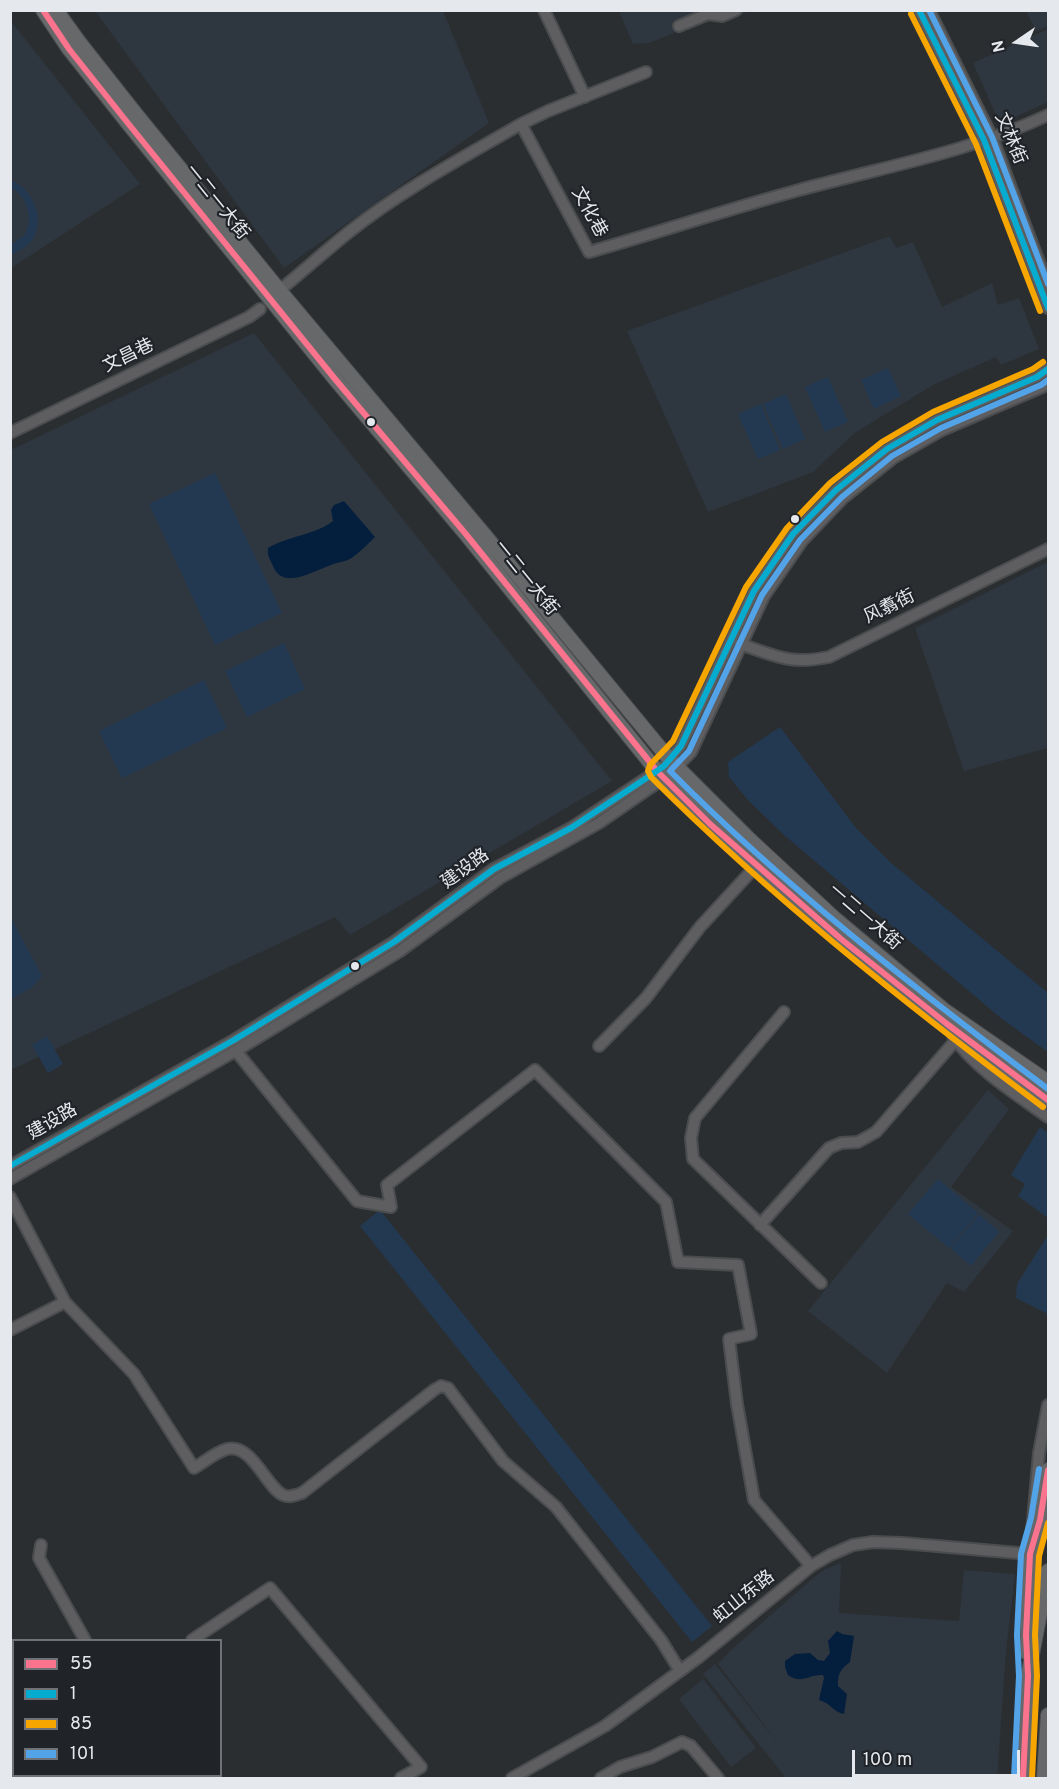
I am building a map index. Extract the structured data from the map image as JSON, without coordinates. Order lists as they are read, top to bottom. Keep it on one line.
{"streets":{"main road":["一二一大街"],"street":["文林街","文化巷","文昌巷","风翥街","建设路","虹山东路"]},"crossings":[["文林街","文化巷"],["一二一大街","建设路"],["风翥街","建设路"]],"lines":["transit line 55","transit line 1","transit line 101","transit line 85"],"legend":["55","1","85","101"],"scale_bar":"100 m","north":"left"}
